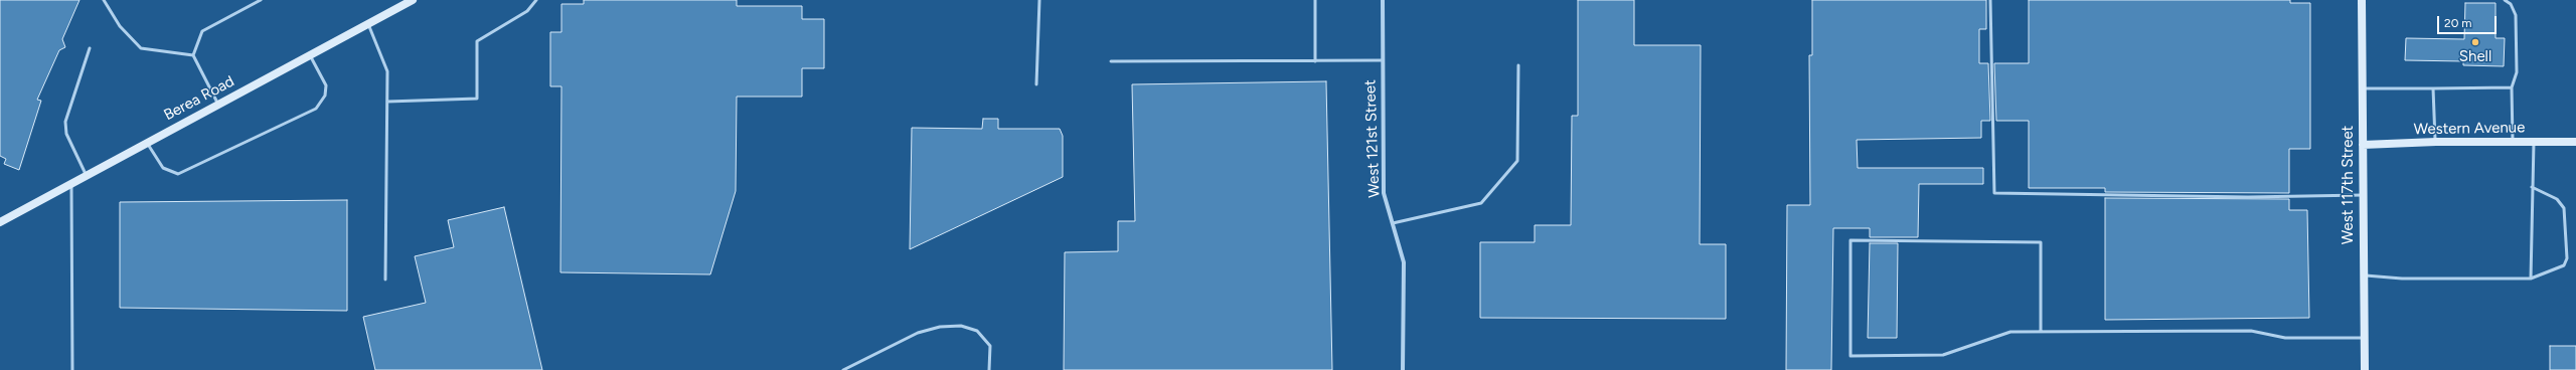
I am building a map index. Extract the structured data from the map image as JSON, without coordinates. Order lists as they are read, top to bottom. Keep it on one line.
{"streets":{"main road":["Berea Road","Western Avenue","West 117th Street"],"street":["West 121st Street"]},"crossings":[["Western Avenue","West 117th Street"]],"places":["Shell"],"scale_bar":"20 m"}
